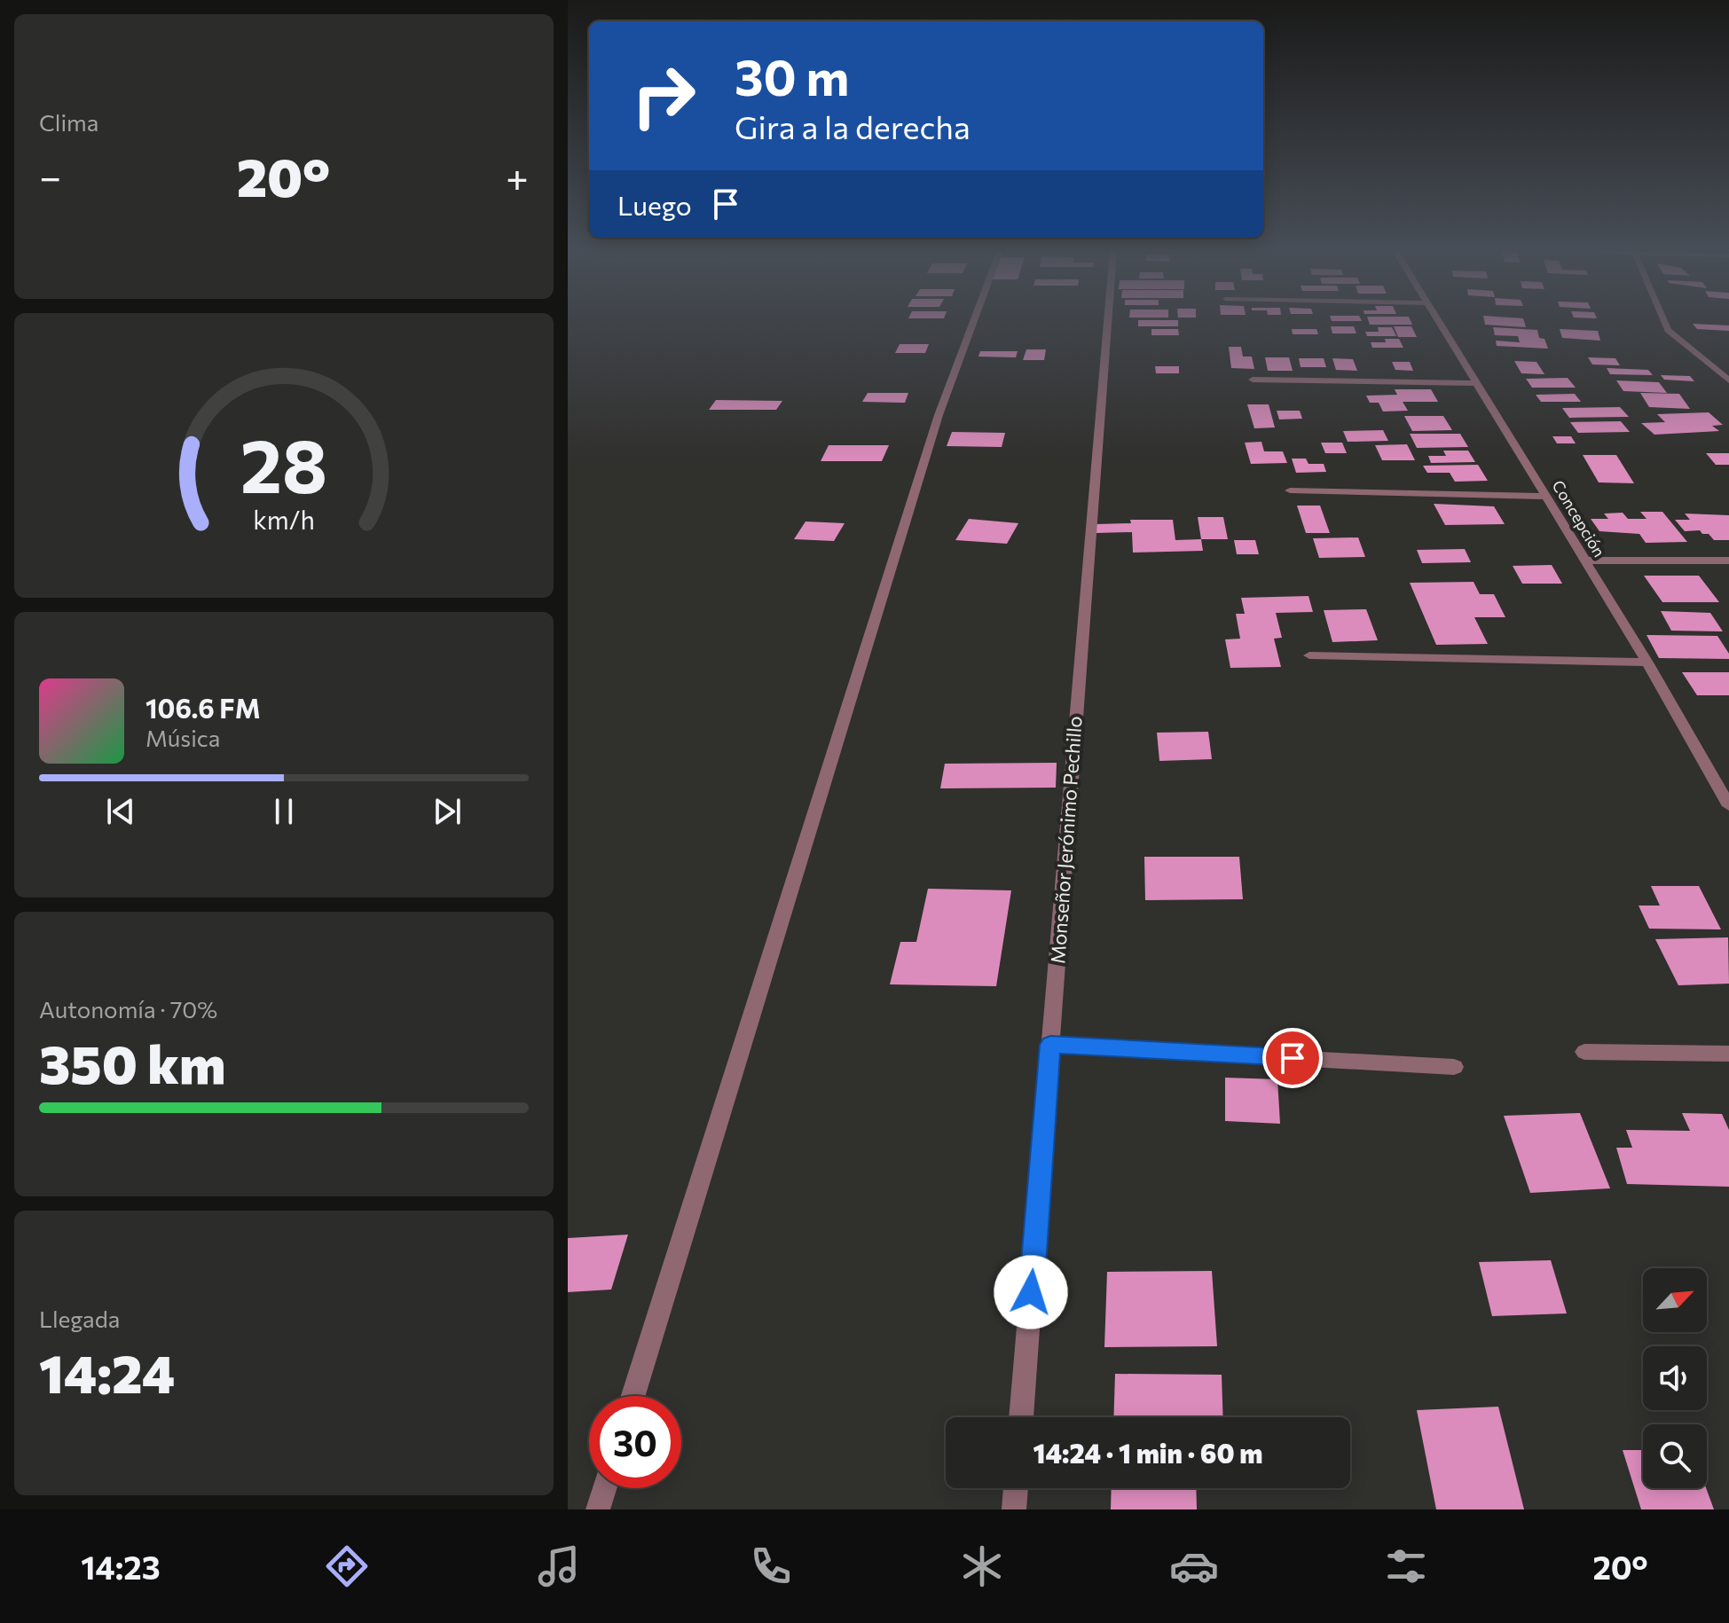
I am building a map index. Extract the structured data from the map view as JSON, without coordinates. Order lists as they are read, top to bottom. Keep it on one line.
{"streets":{"street":["Concepción","Monseñor Jerónimo Pechillo"]},"north":"top right","page":{"tile":["Clima",["Autonomía · 70%","350 km"],["Llegada","14:24"]],"turn":["30 m","Gira a la derecha"],"heat":["−","20°","+"],"then":"Luego","song":["106.6 FM","Música"],"limit":"30","trip":"14:24 · 1 min · 60 m","tabs":["14:23","20°"],"gauge":["28","km/h"]}}
